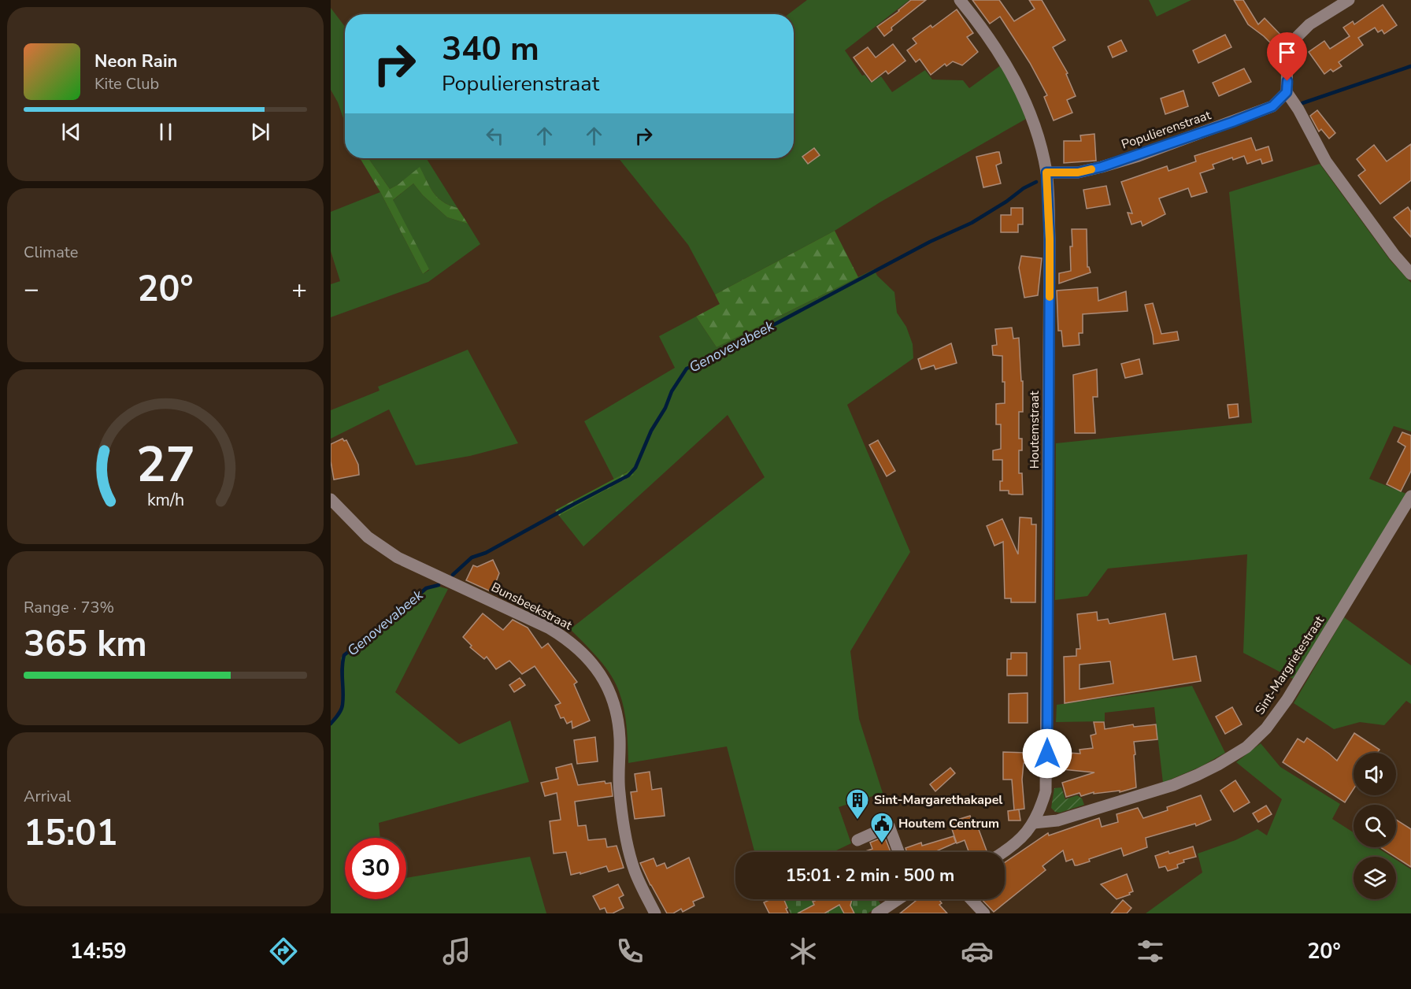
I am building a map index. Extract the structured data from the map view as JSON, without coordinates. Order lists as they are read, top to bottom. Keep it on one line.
{"streets":{"street":["Populierenstraat","Houtemstraat","Bunsbeekstraat","Sint-Margrietestraat"]},"crossings":[["Populierenstraat","Houtemstraat"],["Houtemstraat","Sint-Margrietestraat"]],"water":["Genovevabeek"],"places":{"building":["Sint-Margarethakapel"],"public building":["Houtem Centrum"]},"page":{"turn":["340 m","Populierenstraat"],"song":["Neon Rain","Kite Club"],"tile":["Climate",["Range · 73%","365 km"],["Arrival","15:01"]],"heat":["−","20°","+"],"limit":"30","trip":"15:01 · 2 min · 500 m","tabs":["14:59","20°"],"gauge":["27","km/h"]}}
